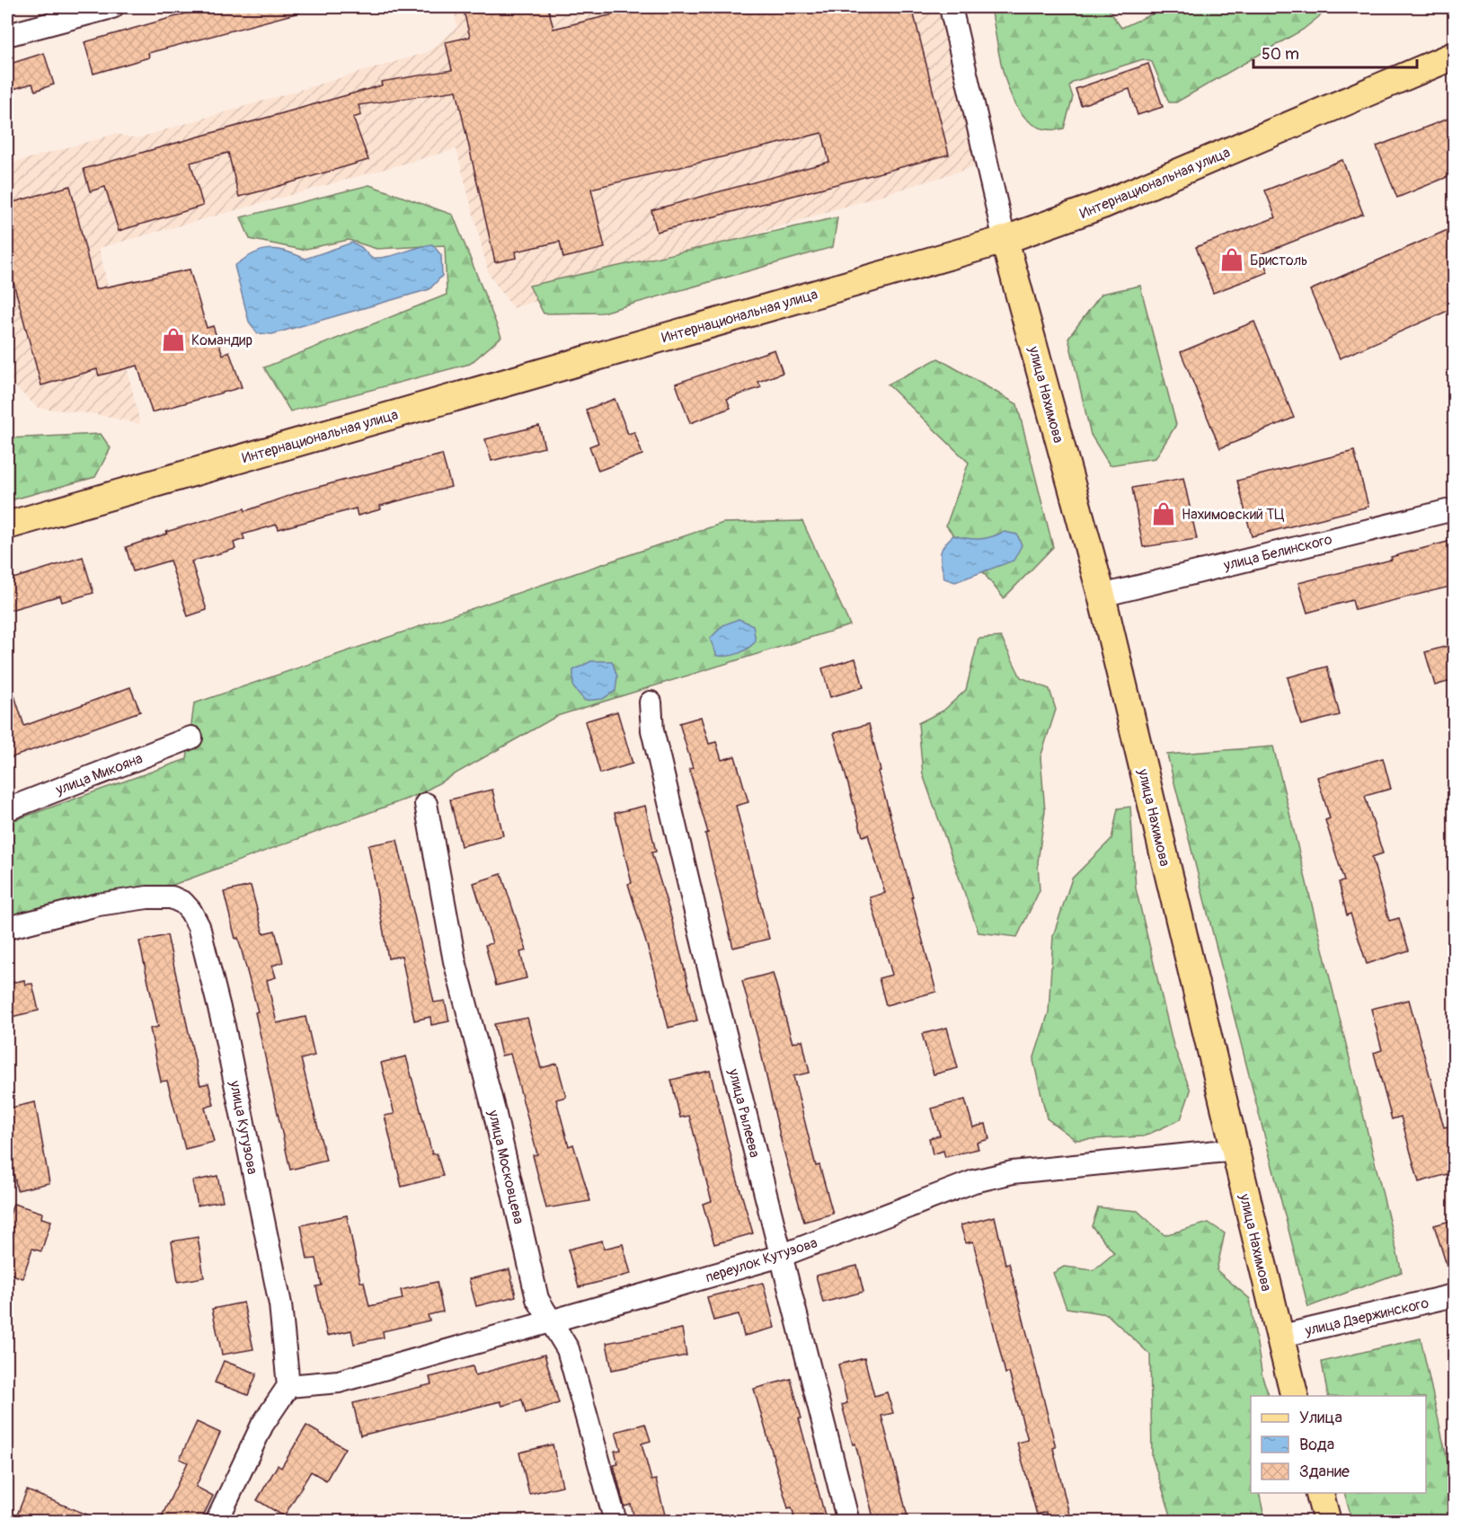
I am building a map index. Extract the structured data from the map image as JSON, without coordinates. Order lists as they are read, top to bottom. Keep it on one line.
{"streets":{"main road":["Интернациональная улица","улица Нахимова"],"street":["улица Белинского","улица Микояна","улица Рылеева","улица Кутузова","улица Московцева","переулок Кутузова","улица Дзержинского"]},"crossings":[["Интернациональная улица","улица Нахимова"],["улица Нахимова","улица Белинского"],["улица Нахимова","переулок Кутузова"],["улица Нахимова","улица Дзержинского"],["улица Рылеева","переулок Кутузова"],["улица Кутузова","переулок Кутузова"],["улица Московцева","переулок Кутузова"]],"places":{"shop":["Бристоль","Командир","Нахимовский ТЦ"]},"legend":["Улица","Вода","Здание"],"scale_bar":"50 m"}
